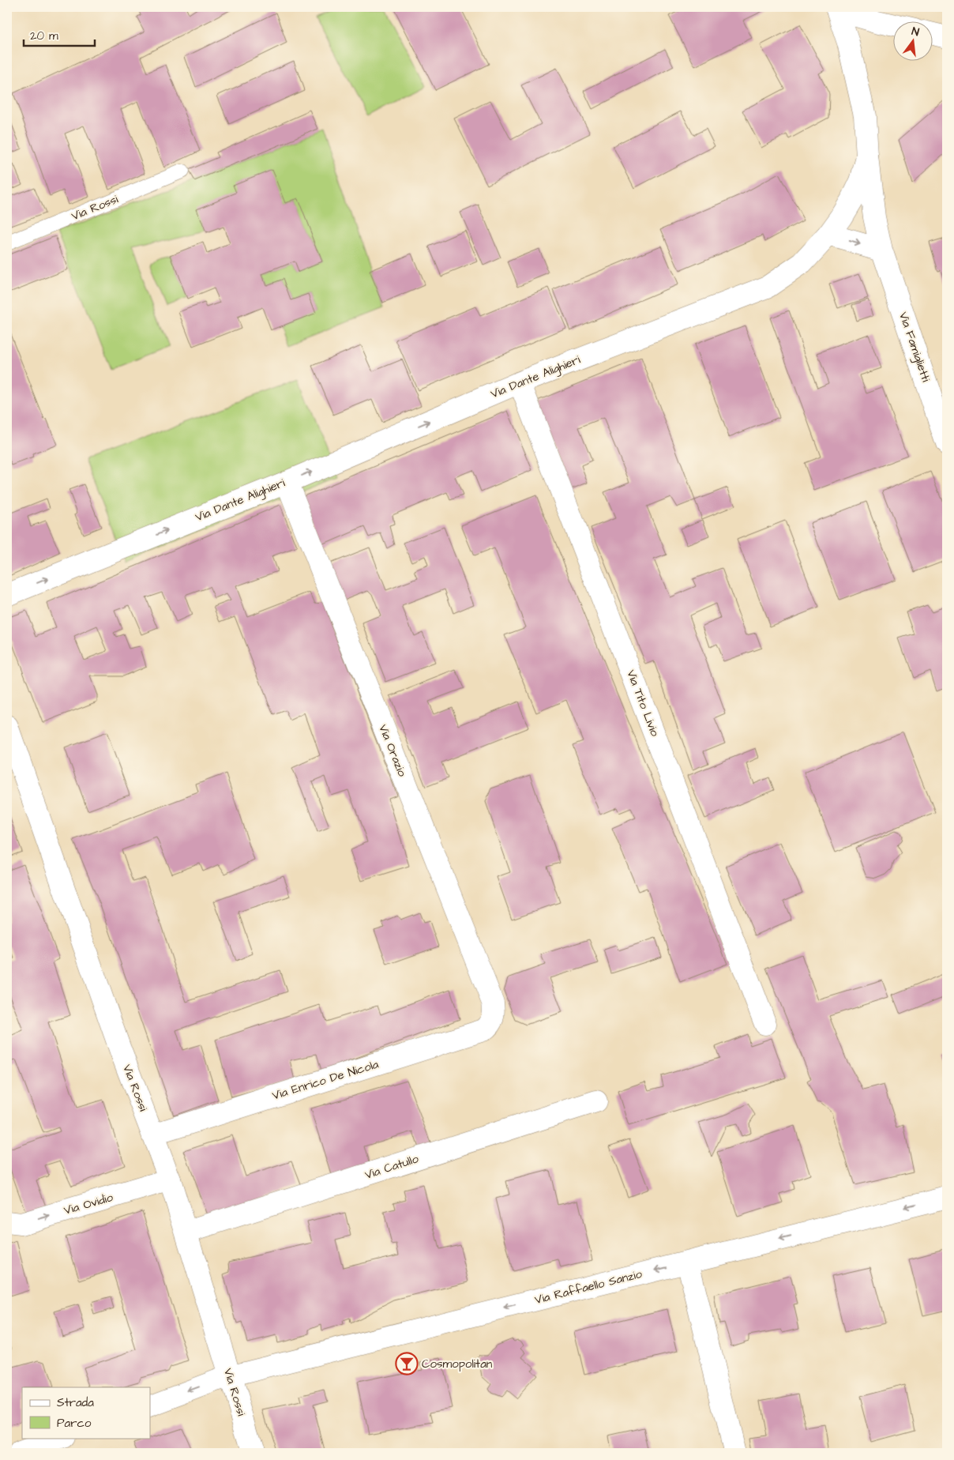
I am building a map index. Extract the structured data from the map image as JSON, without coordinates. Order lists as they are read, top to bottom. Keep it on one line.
{"streets":{"street":["Via Rossi","Via Famiglietti","Via Dante Alighieri","Via Tito Livio","Via Orazio","Via Enrico De Nicola","Via Catullo","Via Ovidio","Via Raffaello Sanzio"]},"crossings":[["Via Rossi","Via Enrico De Nicola"],["Via Rossi","Via Catullo"],["Via Rossi","Via Ovidio"],["Via Rossi","Via Raffaello Sanzio"],["Via Famiglietti","Via Dante Alighieri"],["Via Dante Alighieri","Via Tito Livio"],["Via Dante Alighieri","Via Orazio"],["Via Orazio","Via Enrico De Nicola"]],"one_way":["Via Dante Alighieri","Via Ovidio","Via Raffaello Sanzio"],"places":{"bar":["Cosmopolitan"]},"legend":["Strada","Parco"],"scale_bar":"20 m","north":"top"}
